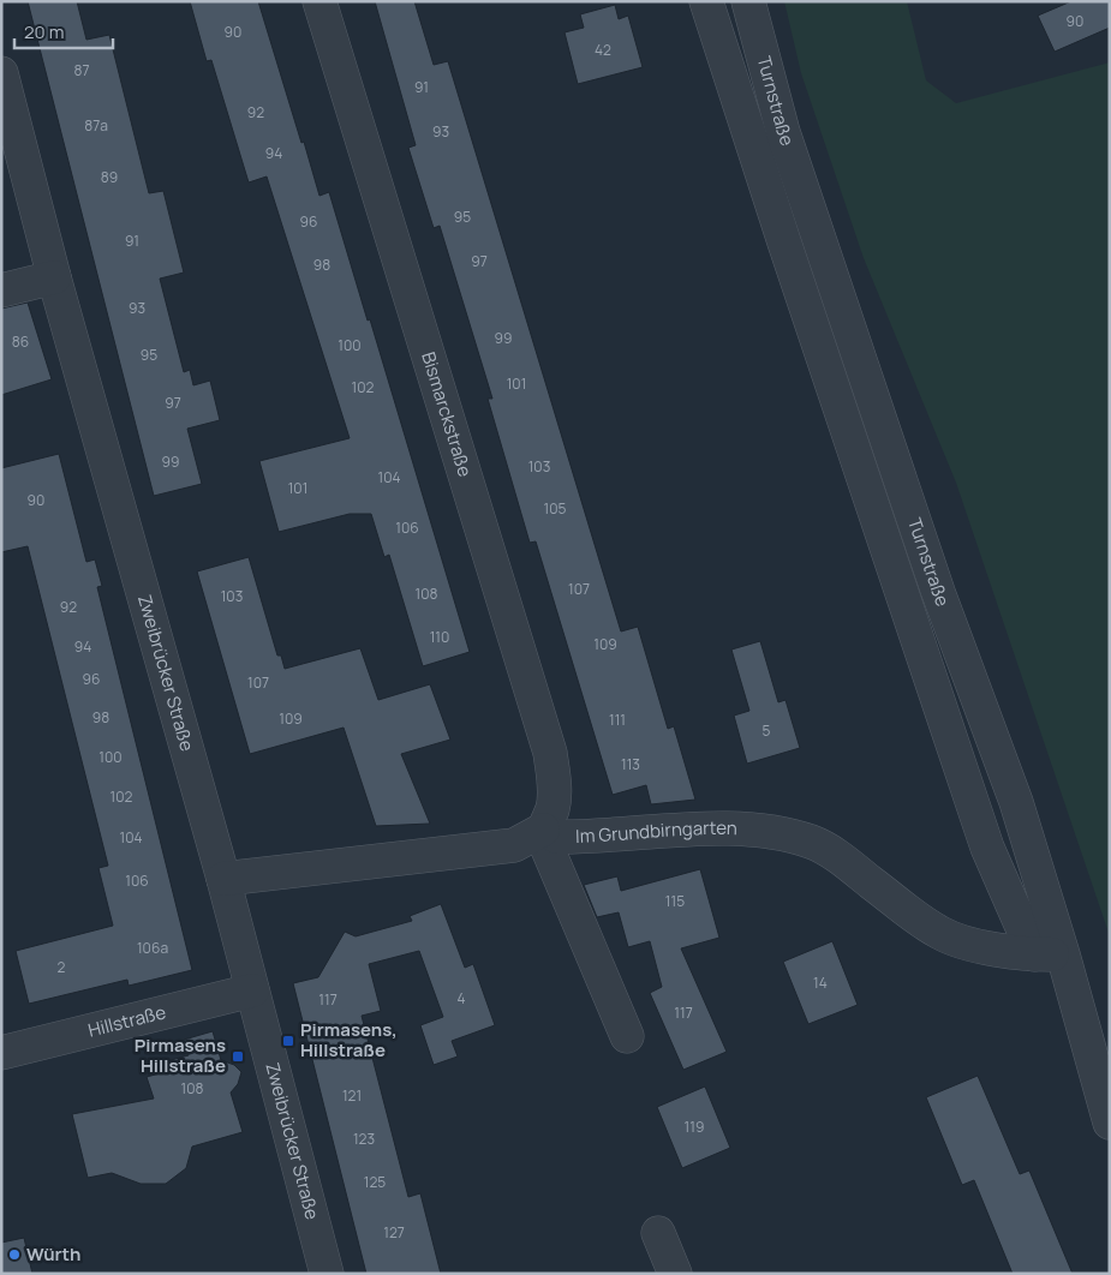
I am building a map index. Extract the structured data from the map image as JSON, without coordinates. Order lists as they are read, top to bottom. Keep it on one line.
{"streets":{"street":["Turnstraße","Bismarckstraße","Zweibrücker Straße","Im Grundbirngarten","Hillstraße"]},"crossings":[["Turnstraße","Im Grundbirngarten"],["Bismarckstraße","Im Grundbirngarten"],["Zweibrücker Straße","Hillstraße"]],"places":{"transit":["Pirmasens, Hillstraße","Pirmasens Hillstraße"],"other":["Würth"]},"house_numbers":["90","90","42","87","91","92","87a","93","94","89","95","96","91","97","98","93","99","86","100","95","101","102","97","99","103","104","101","90","105","106","107","108","103","92","110","109","94","96","107","98","109","111","5","100","113","102","104","106","115","106a","2","14","4","117","117","108","121","119","123","125","127"],"scale_bar":"20 m"}
